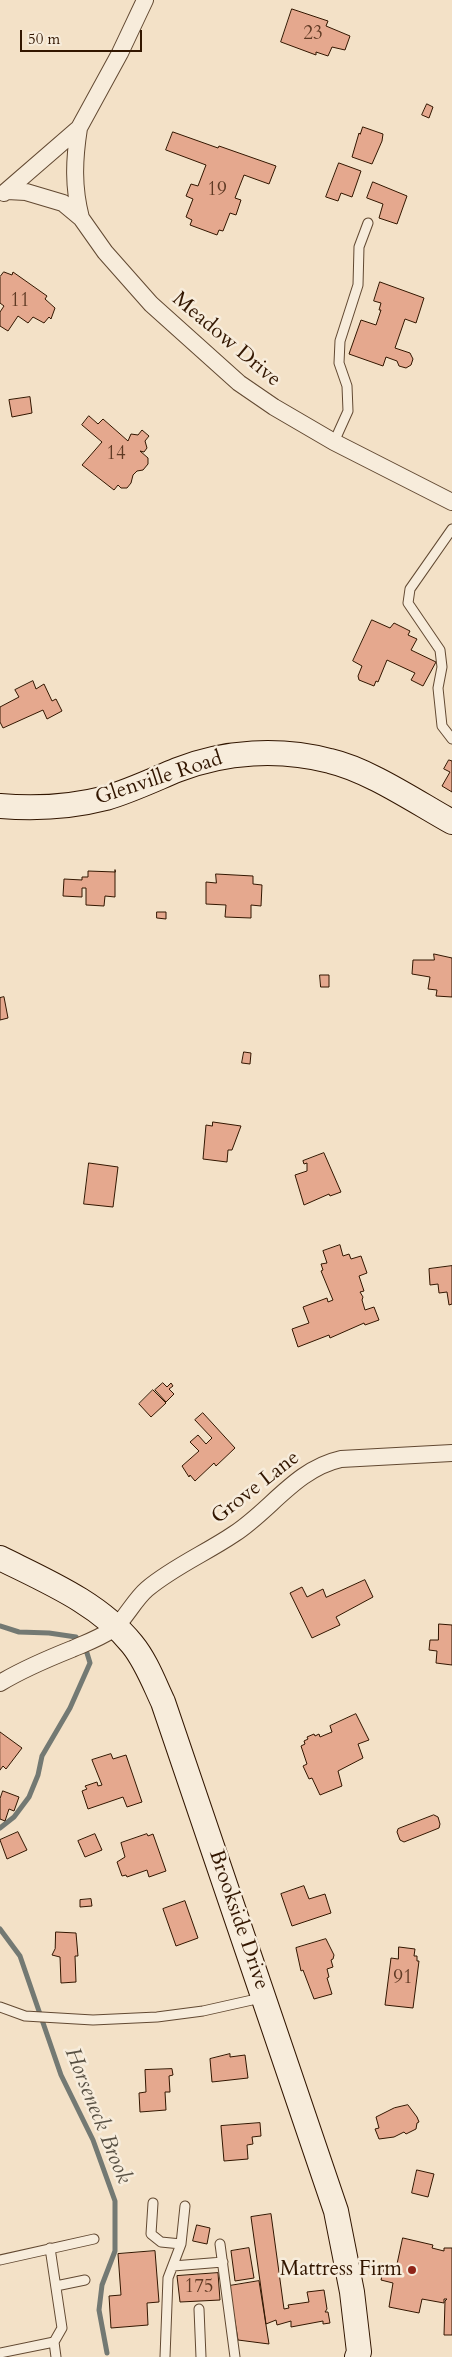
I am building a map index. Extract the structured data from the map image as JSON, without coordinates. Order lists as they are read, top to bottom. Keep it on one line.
{"streets":{"street":["Meadow Drive","Glenville Road","Grove Lane","Brookside Drive"]},"crossings":[["Grove Lane","Brookside Drive"]],"water":["Horseneck Brook"],"places":["Mattress Firm"],"house_numbers":["23","19","11","14","91","175"],"scale_bar":"50 m"}
